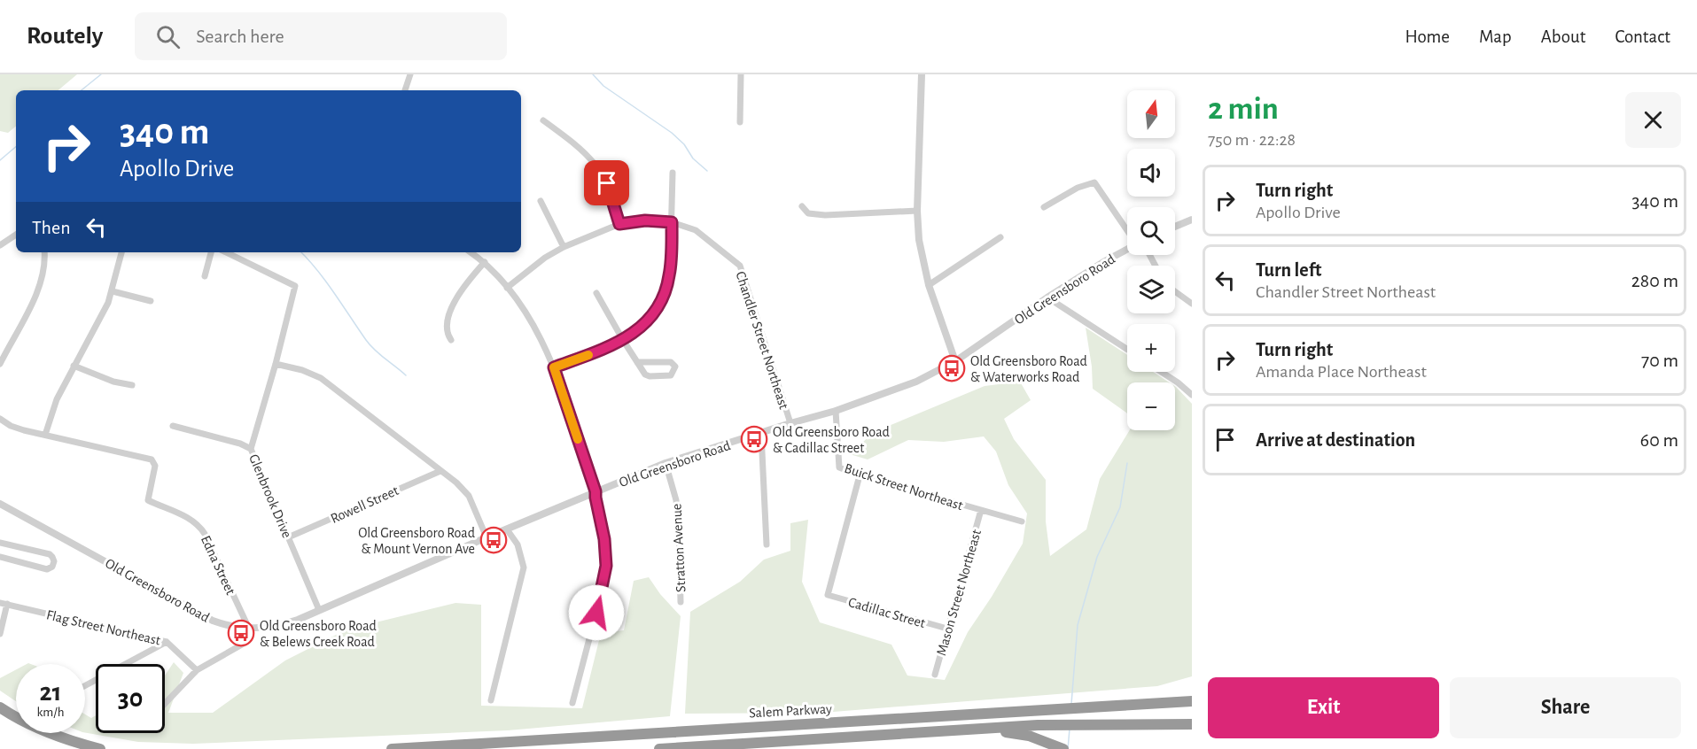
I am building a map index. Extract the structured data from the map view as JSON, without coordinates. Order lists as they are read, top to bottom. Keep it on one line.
{"streets":{"highway":["Salem Parkway"],"street":["Old Greensboro Road","Chandler Street Northeast","Buick Street Northeast","Glenbrook Drive","Rowell Street","Stratton Avenue","Edna Street","Mason Street Northeast","Cadillac Street","Flag Street Northeast"]},"crossings":[["Old Greensboro Road","Chandler Street Northeast"],["Old Greensboro Road","Buick Street Northeast"],["Old Greensboro Road","Glenbrook Drive"],["Old Greensboro Road","Stratton Avenue"],["Old Greensboro Road","Edna Street"],["Buick Street Northeast","Mason Street Northeast"],["Buick Street Northeast","Cadillac Street"],["Glenbrook Drive","Rowell Street"],["Mason Street Northeast","Cadillac Street"]],"places":{"bus stop":["Old Greensboro Road & Waterworks Road","Old Greensboro Road & Cadillac Street","Old Greensboro Road & Mount Vernon Ave","Old Greensboro Road & Belews Creek Road"]},"north":"top","page":{"header":"Routely","search":"Search here","nav":["Home","Map","About","Contact"],"heading":["2 min","750 m · 22:28"],"map_buttons":["+","−"],"turn":["340 m","Apollo Drive"],"list":[{"name":"Turn right","note":"Apollo Drive","value":"340 m"},{"name":"Turn left","note":"Chandler Street Northeast","value":"280 m"},{"name":"Turn right","note":"Amanda Place Northeast","value":"70 m"},{"name":"Arrive at destination","value":"60 m"}],"then":"Then","speed":"21 km/h","limit":"30","buttons":["Exit","Share"]}}
